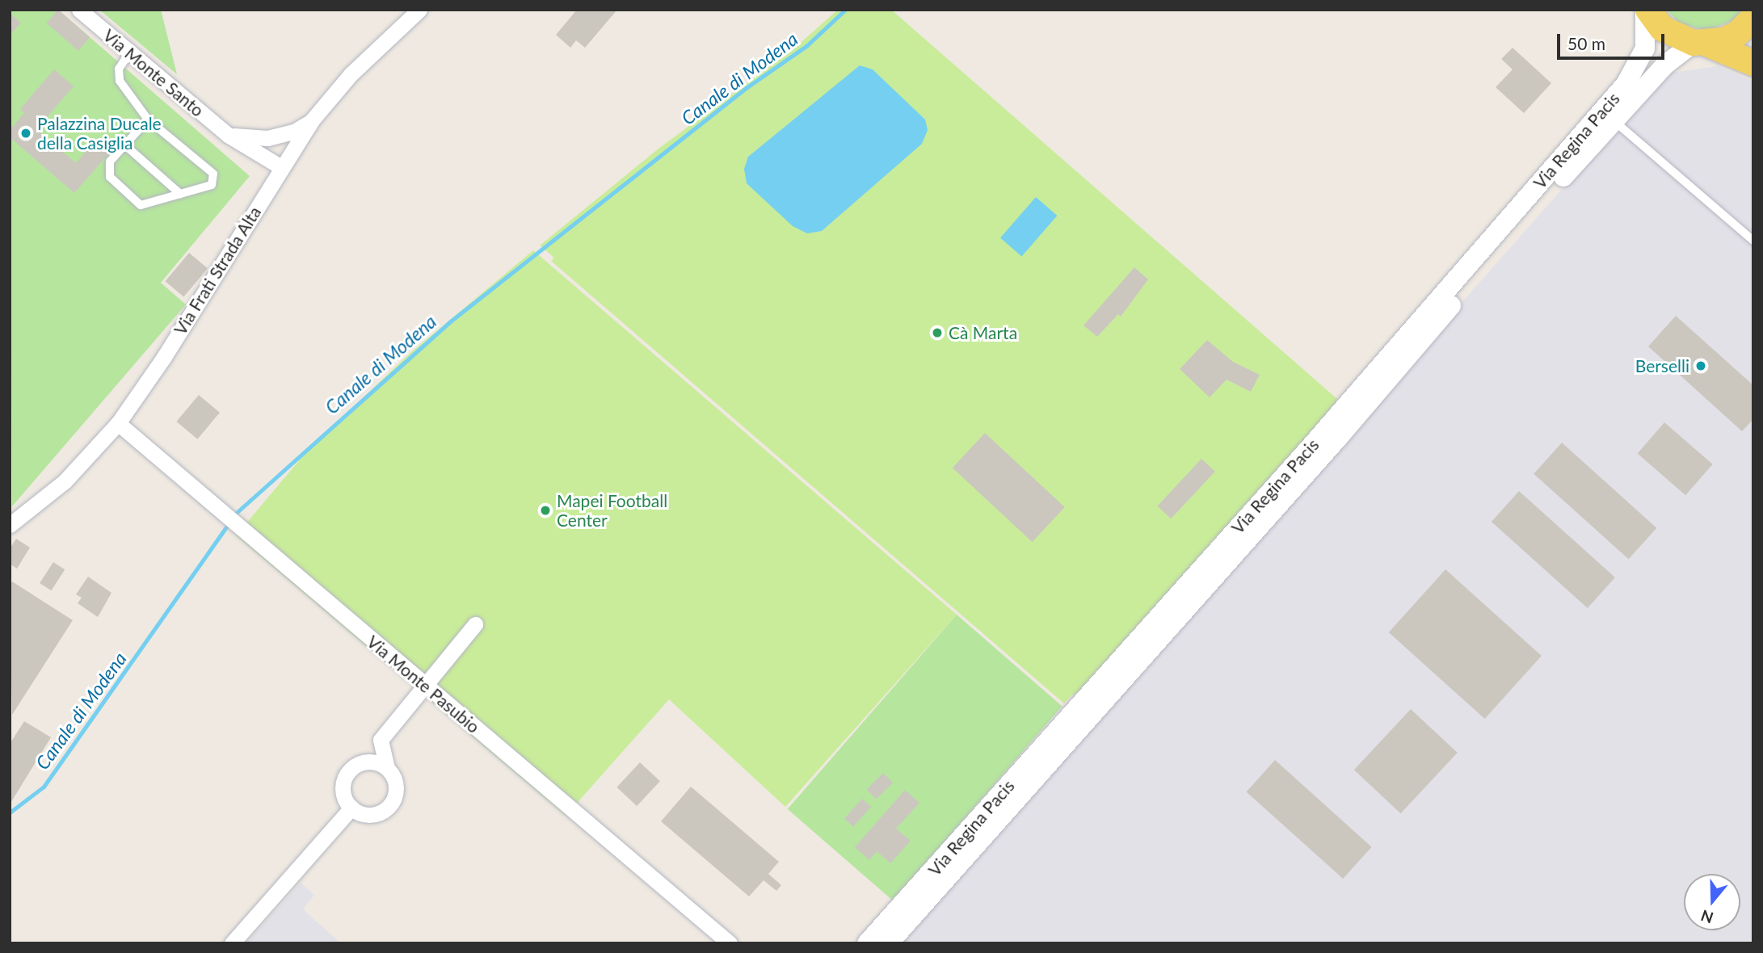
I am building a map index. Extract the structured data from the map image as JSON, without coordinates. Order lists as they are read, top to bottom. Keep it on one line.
{"streets":{"street":["Via Monte Santo","Via Regina Pacis","Via Frati Strada Alta","Via Monte Pasubio"]},"crossings":[["Via Monte Santo","Via Frati Strada Alta"],["Via Frati Strada Alta","Via Monte Pasubio"]],"water":["Canale di Modena"],"places":["Palazzina Ducale della Casiglia","Cà Marta","Berselli","Mapei Football Center"],"scale_bar":"50 m","north":"bottom"}
